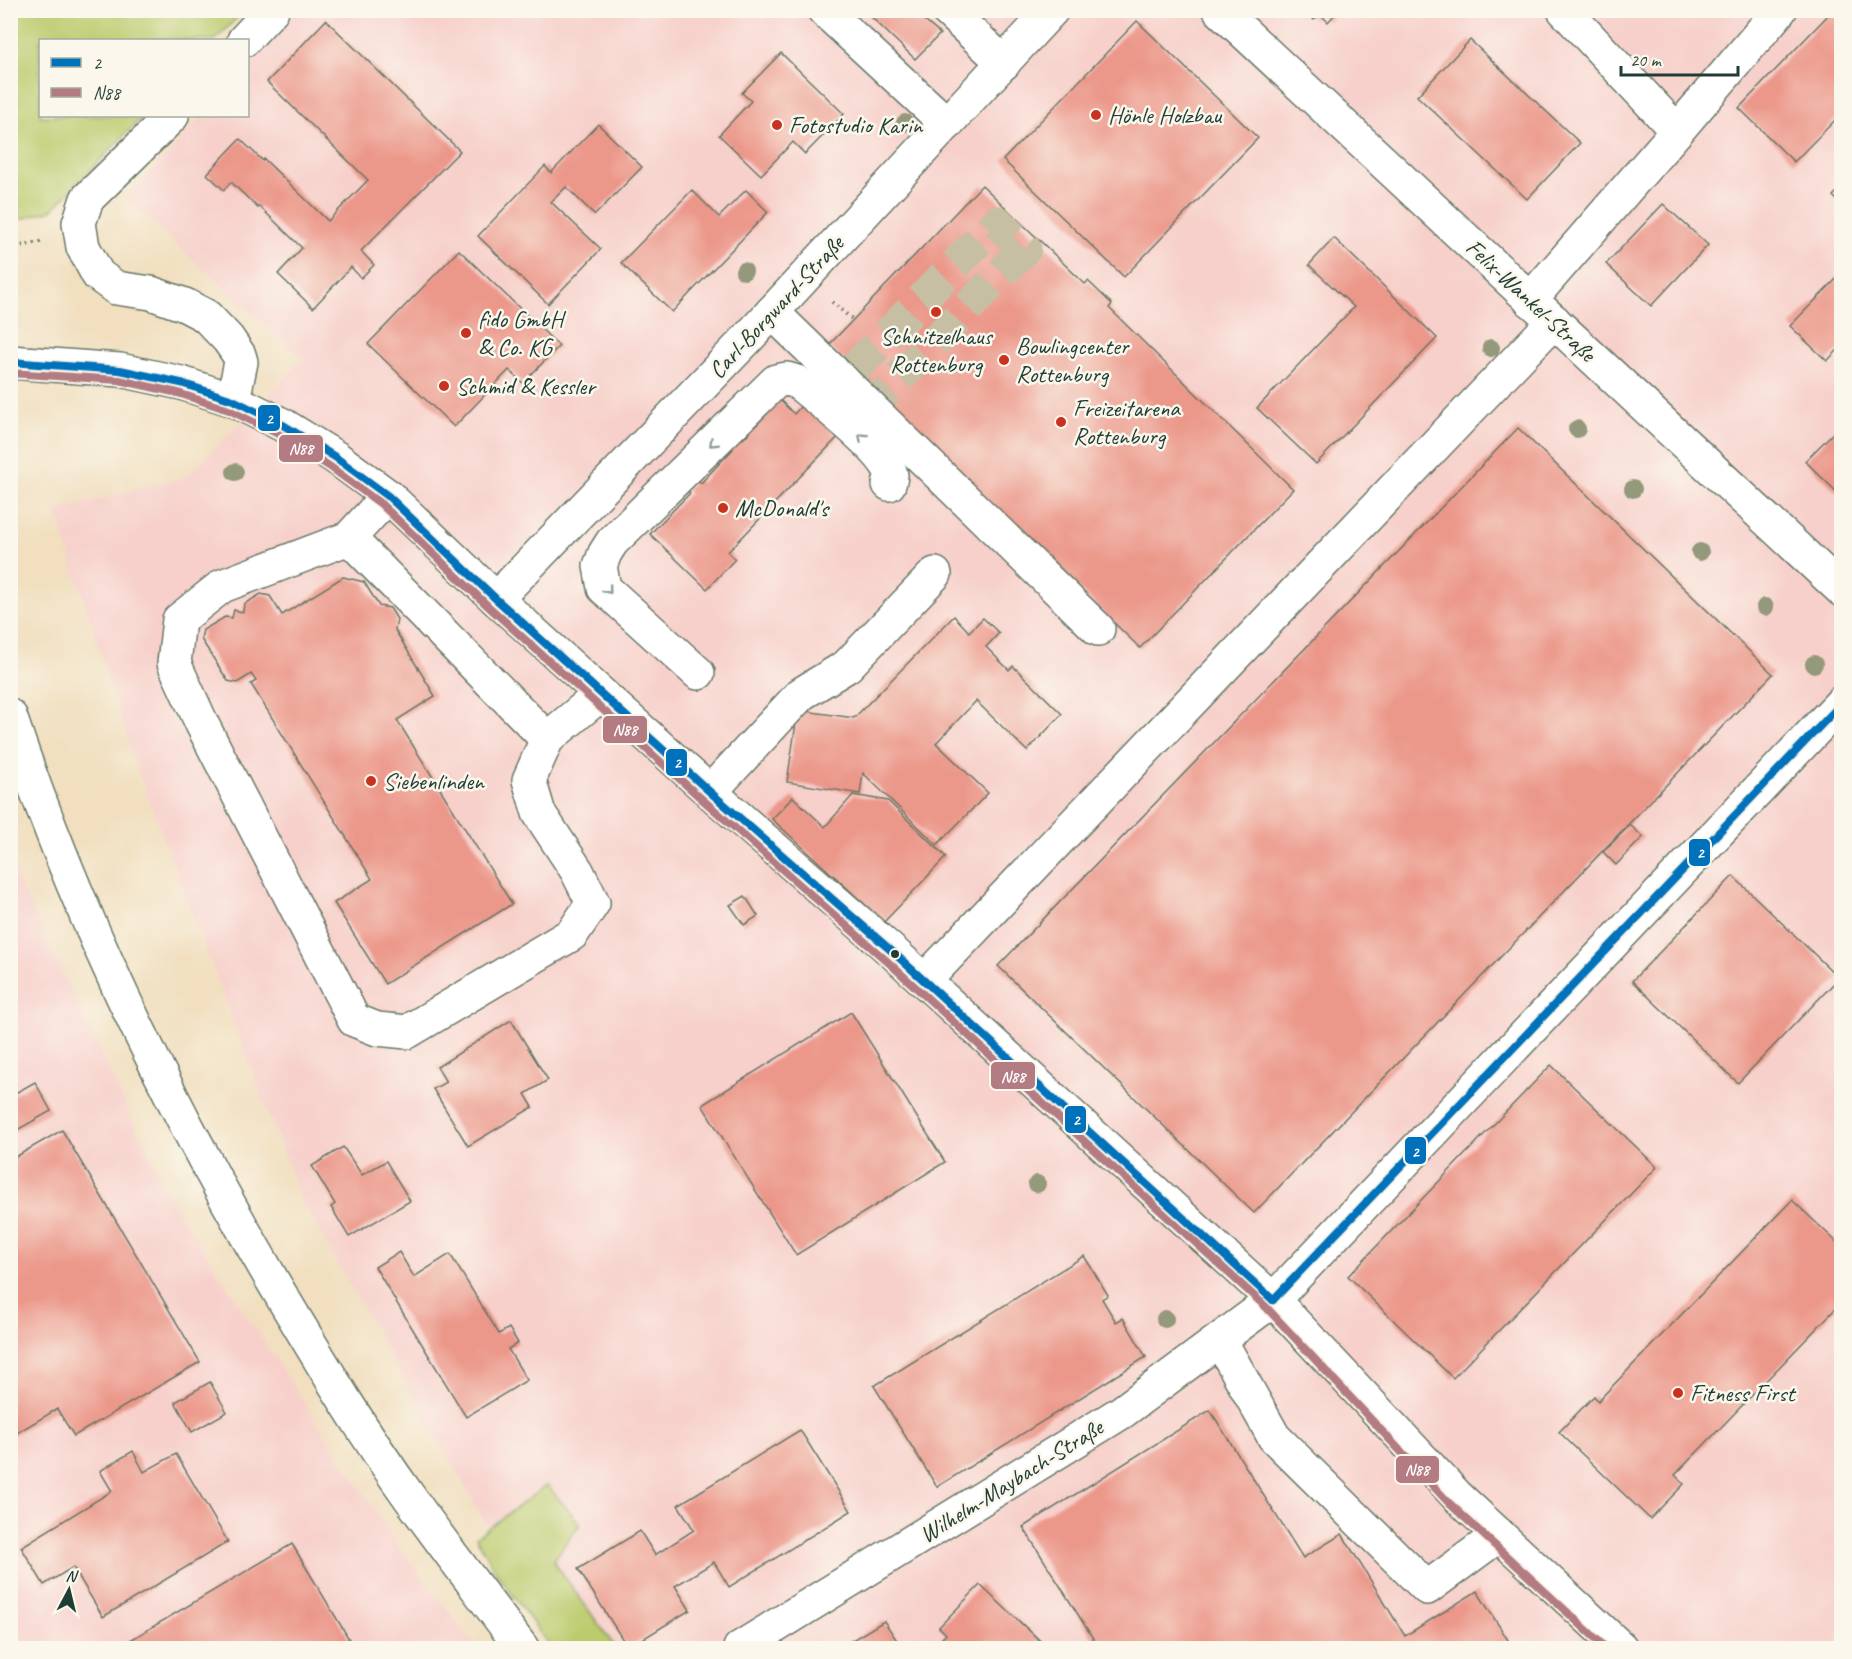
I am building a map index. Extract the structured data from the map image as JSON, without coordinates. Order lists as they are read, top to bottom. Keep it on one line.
{"streets":{"street":["Felix-Wankel-Straße","Carl-Borgward-Straße","Wilhelm-Maybach-Straße"]},"places":["Hönle Holzbau","Fotostudio Karin","Schnitzelhaus Rottenburg","fido GmbH & Co. KG","Bowlingcenter Rottenburg","Schmid & Kessler","Freizeitarena Rottenburg","McDonald's","Siebenlinden","Fitness First"],"lines":["transit line 2","transit line N88"],"legend":["2","N88"],"scale_bar":"20 m","north":"top"}
